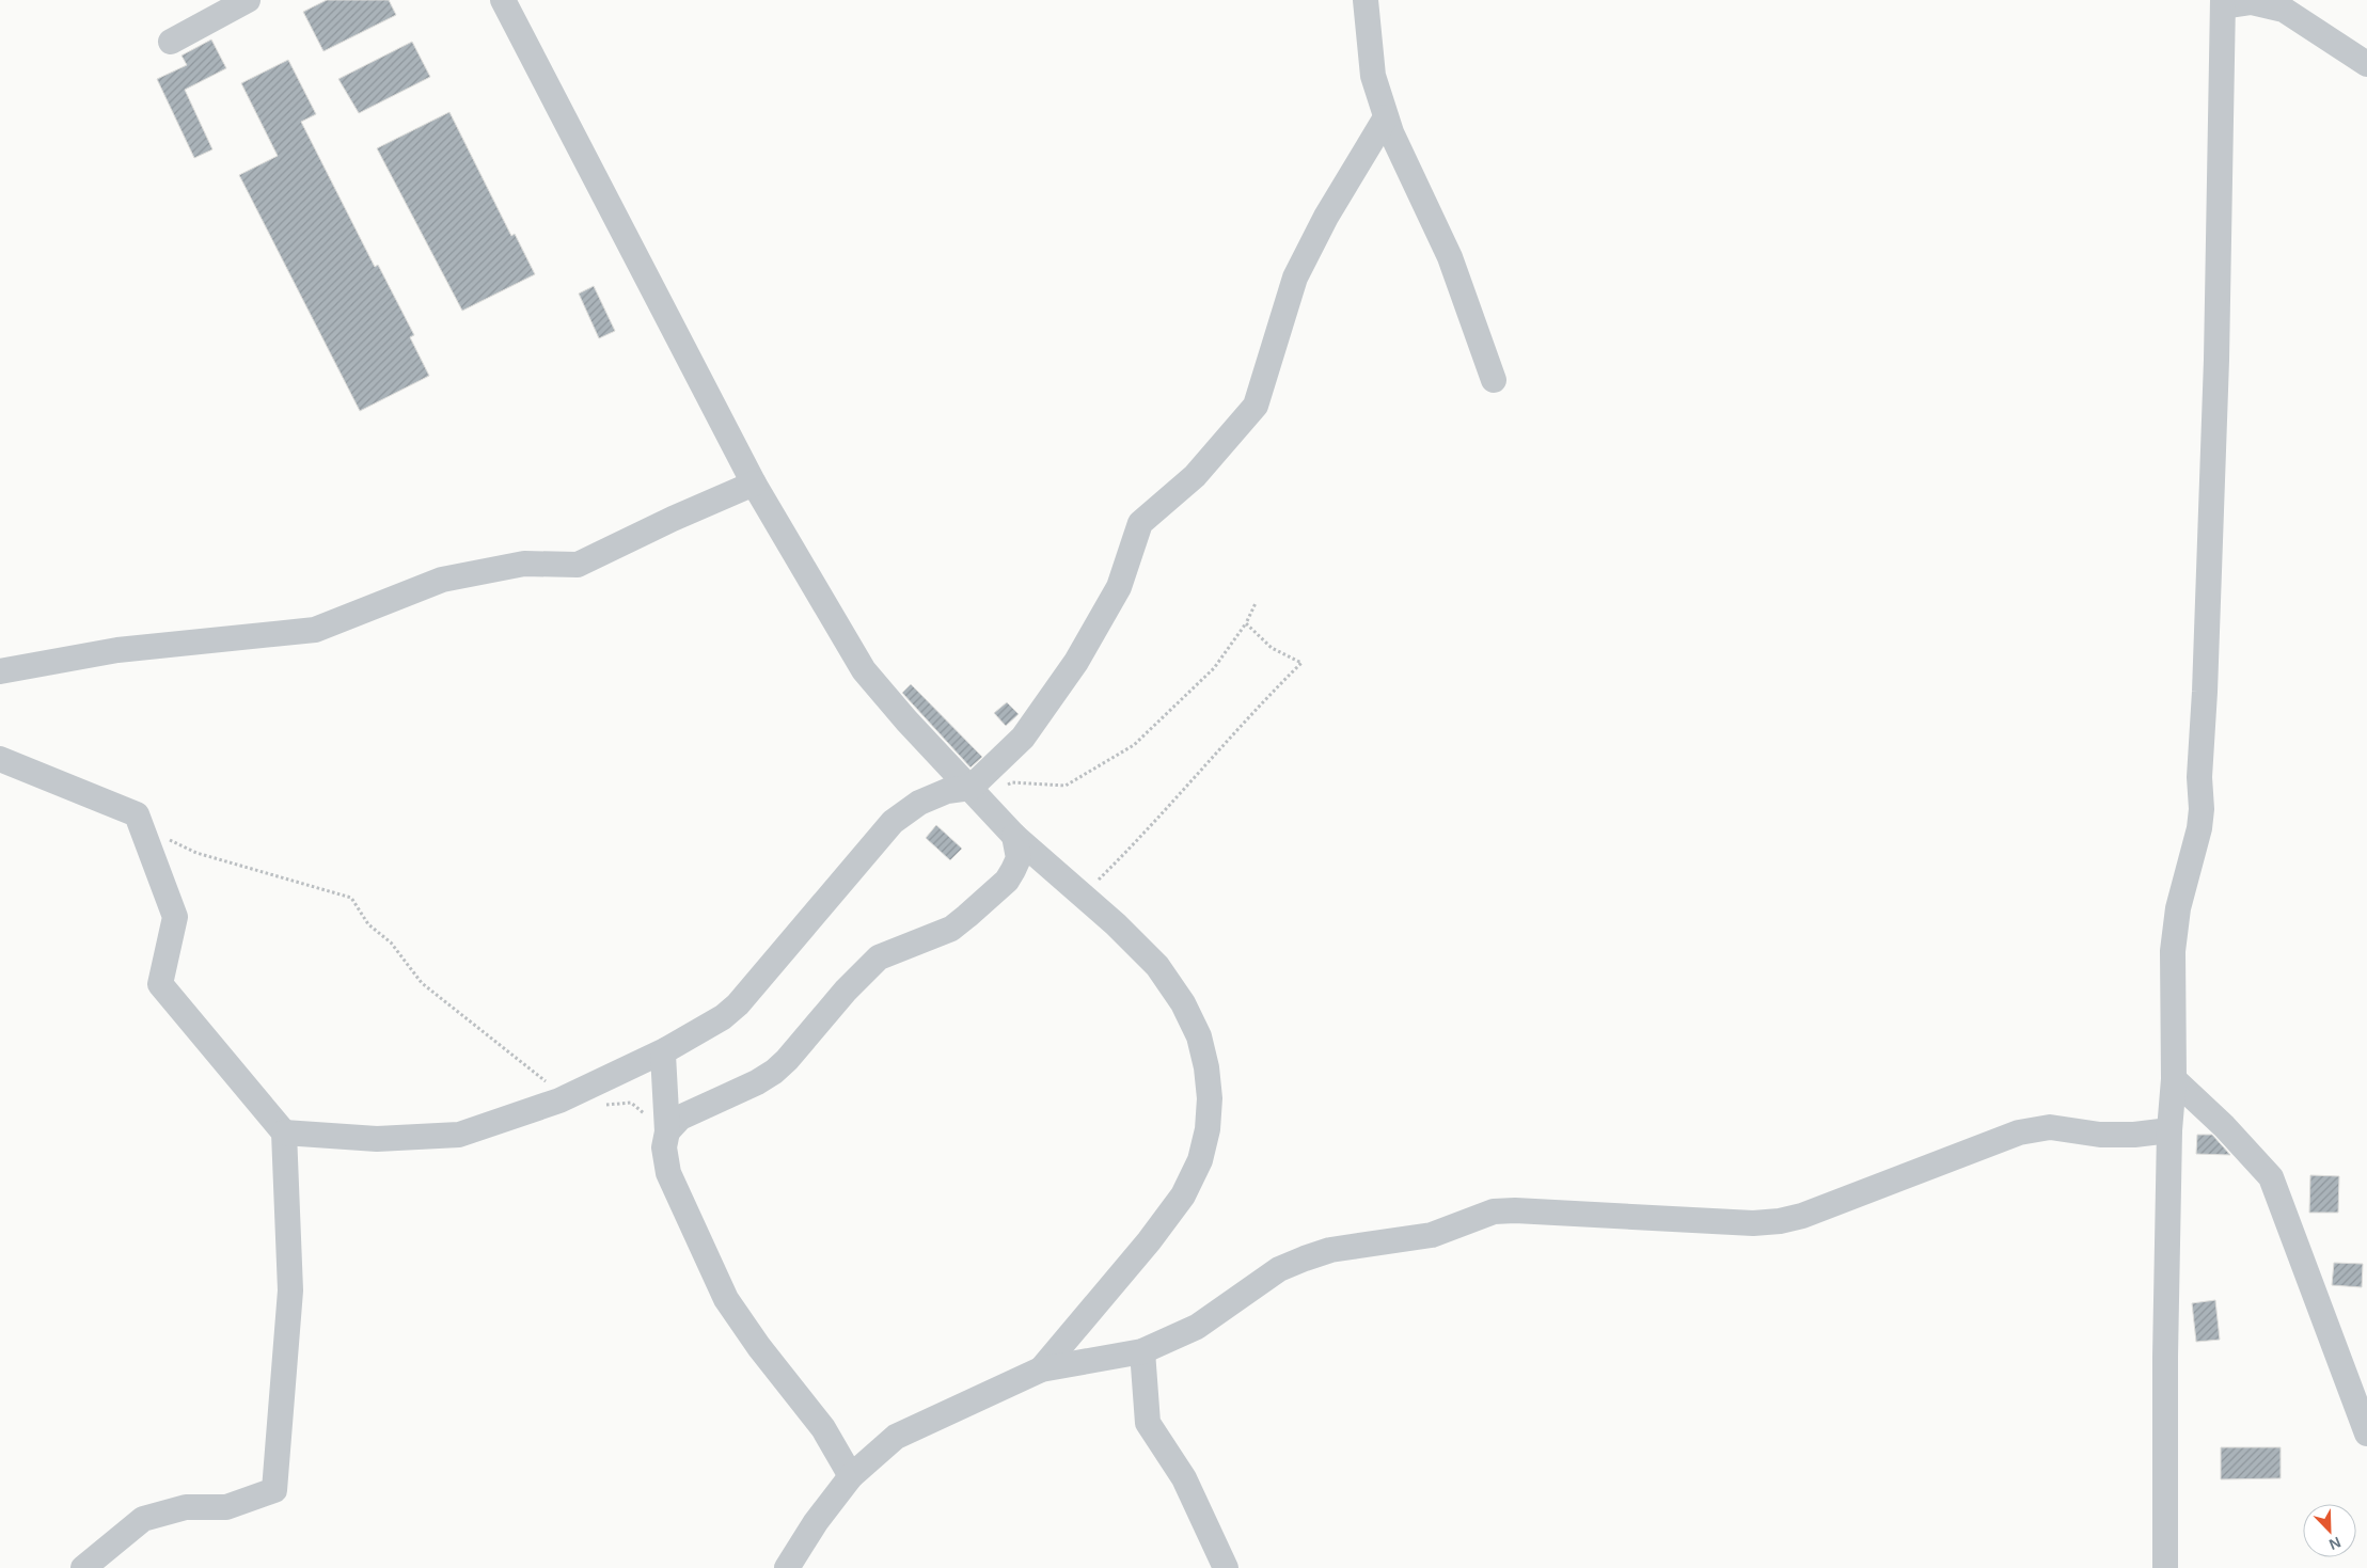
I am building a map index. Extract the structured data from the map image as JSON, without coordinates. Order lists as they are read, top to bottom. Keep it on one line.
{"north":"bottom right"}
